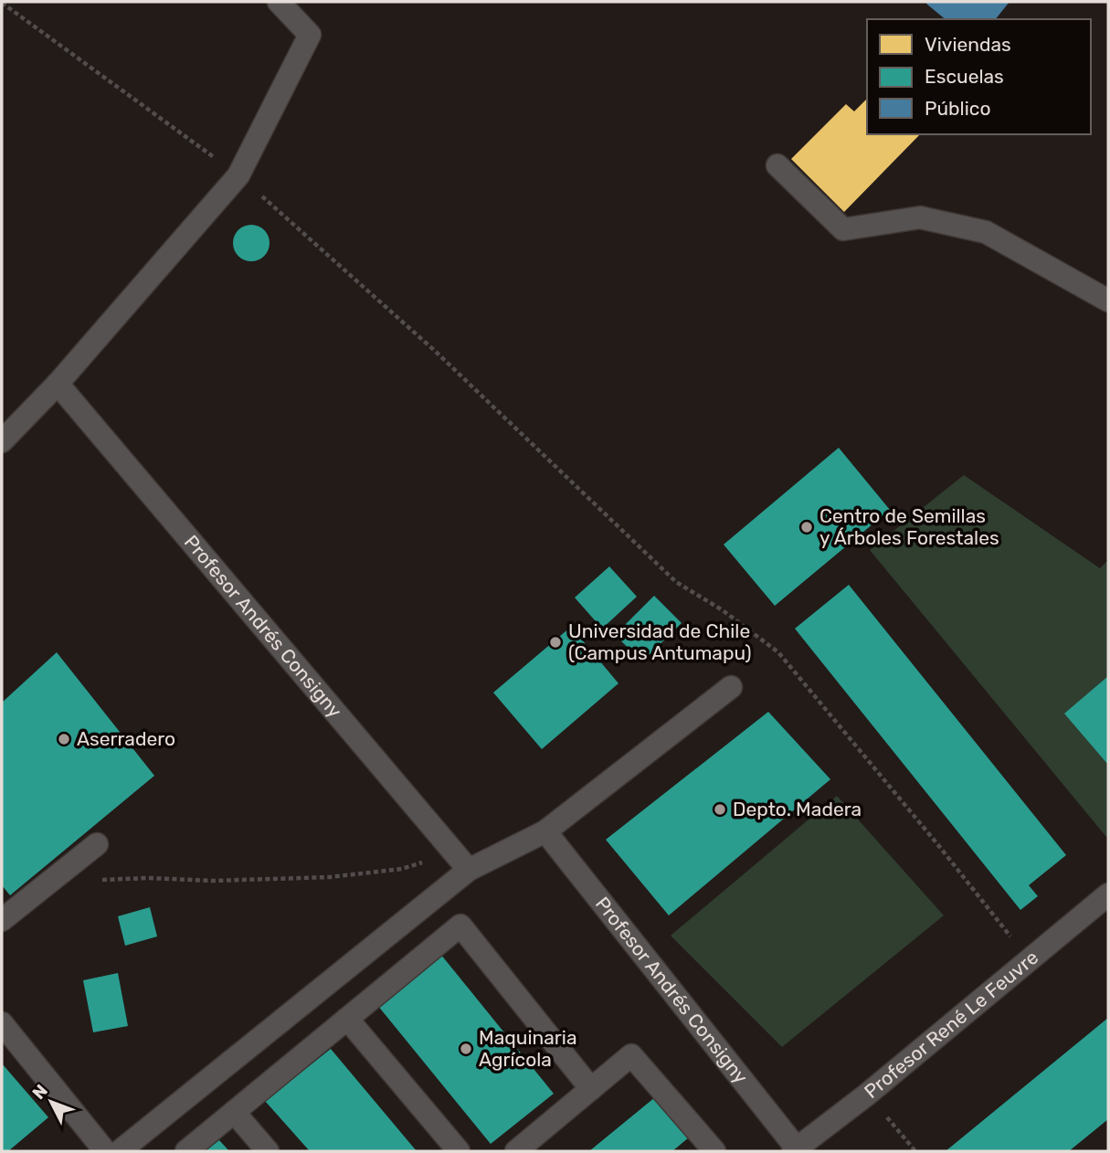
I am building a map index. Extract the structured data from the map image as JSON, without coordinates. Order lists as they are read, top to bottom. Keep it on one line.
{"streets":{"lane":["Profesor Andrés Consigny","Profesor René Le Feuvre"]},"crossings":[["Profesor Andrés Consigny","Profesor René Le Feuvre"]],"places":["Centro de Semillas y Árboles Forestales","Universidad de Chile (Campus Antumapu)","Aserradero","Depto. Madera","Maquinaria Agrícola"],"legend":["Viviendas","Escuelas","Público"],"north":"top left"}
